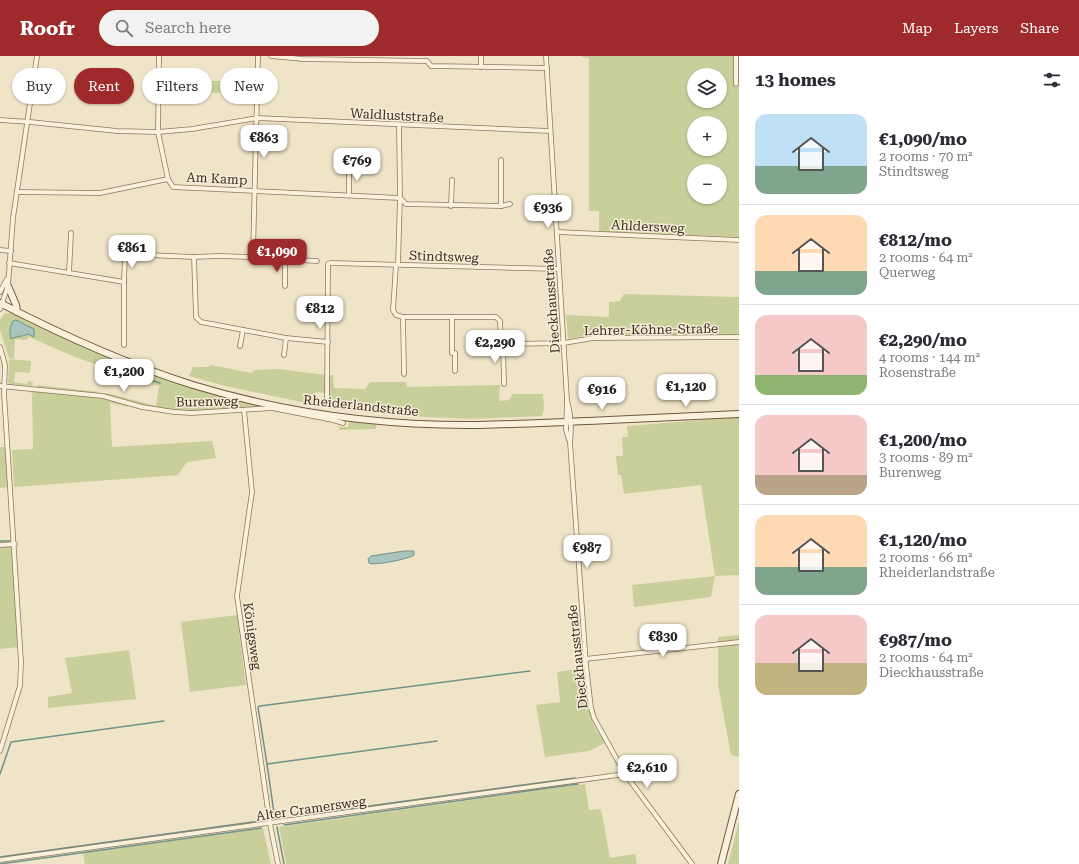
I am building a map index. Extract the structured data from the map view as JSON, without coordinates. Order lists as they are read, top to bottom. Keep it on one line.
{"streets":{"main road":["Rheiderlandstraße"],"street":["Waldluststraße","Am Kamp","Ahldersweg","Stindtsweg","Dieckhausstraße","Lehrer-Köhne-Straße","Burenweg","Königsweg","Alter Cramersweg"]},"crossings":[["Waldluststraße","Dieckhausstraße"],["Ahldersweg","Dieckhausstraße"],["Stindtsweg","Dieckhausstraße"],["Dieckhausstraße","Lehrer-Köhne-Straße"],["Dieckhausstraße","Rheiderlandstraße"],["Dieckhausstraße","Alter Cramersweg"],["Burenweg","Königsweg"],["Königsweg","Alter Cramersweg"]],"page":{"header":"Roofr","search":"Search here","nav":["Map","Layers","Share"],"heading":"13 homes","map_buttons":["+","−"],"chip":["Buy","Rent","Filters","New"],"list":[{"name":"€1,090/mo","note":"2 rooms · 70 m² · Stindtsweg"},{"name":"€812/mo","note":"2 rooms · 64 m² · Querweg"},{"name":"€2,290/mo","note":"4 rooms · 144 m² · Rosenstraße"},{"name":"€1,200/mo","note":"3 rooms · 89 m² · Burenweg"},{"name":"€1,120/mo","note":"2 rooms · 66 m² · Rheiderlandstraße"},{"name":"€987/mo","note":"2 rooms · 64 m² · Dieckhausstraße"}],"price":["€863","€769","€936","€861","€1,090","€812","€2,290","€1,200","€1,120","€916","€987","€830","€2,610"]}}
